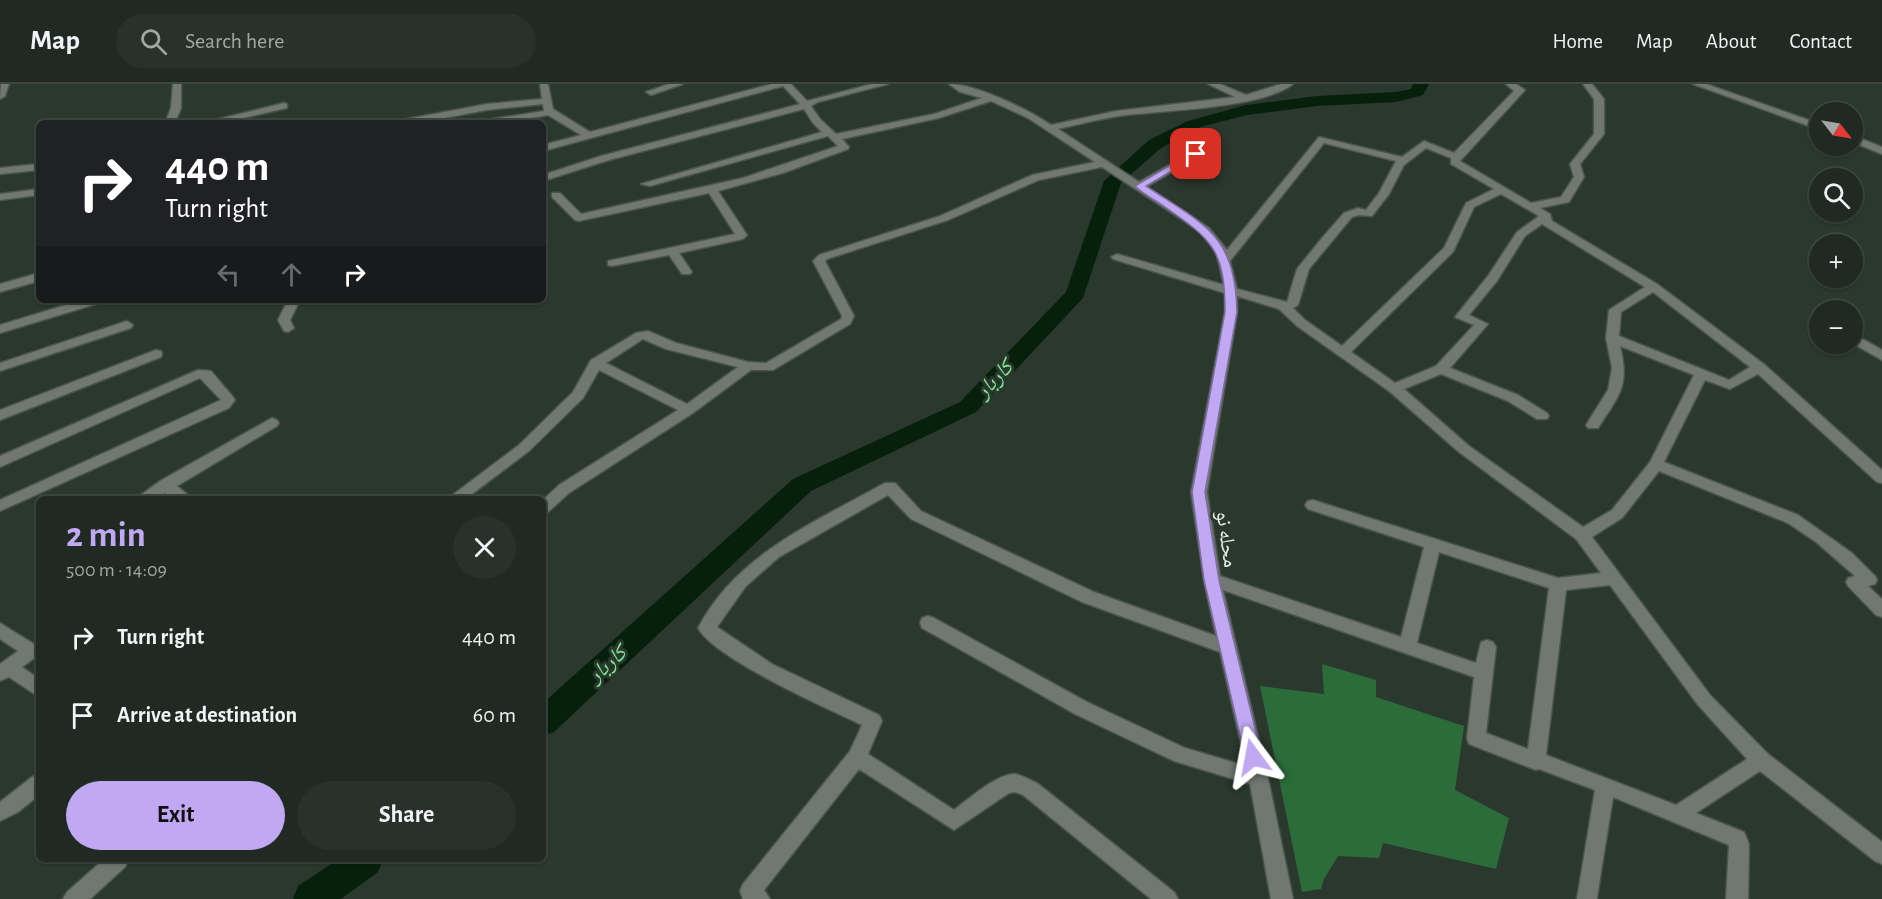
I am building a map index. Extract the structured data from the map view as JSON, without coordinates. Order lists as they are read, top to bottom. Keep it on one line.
{"streets":{"street":["محله نو"]},"water":["کاربار"],"north":"bottom right","page":{"header":"Map","search":"Search here","nav":["Home","Map","About","Contact"],"map_buttons":["+","−"],"turn":["440 m","Turn right"],"heading":["2 min","500 m · 14:09"],"list":[{"name":"Turn right","value":"440 m"},{"name":"Arrive at destination","value":"60 m"}],"buttons":["Exit","Share"]}}
